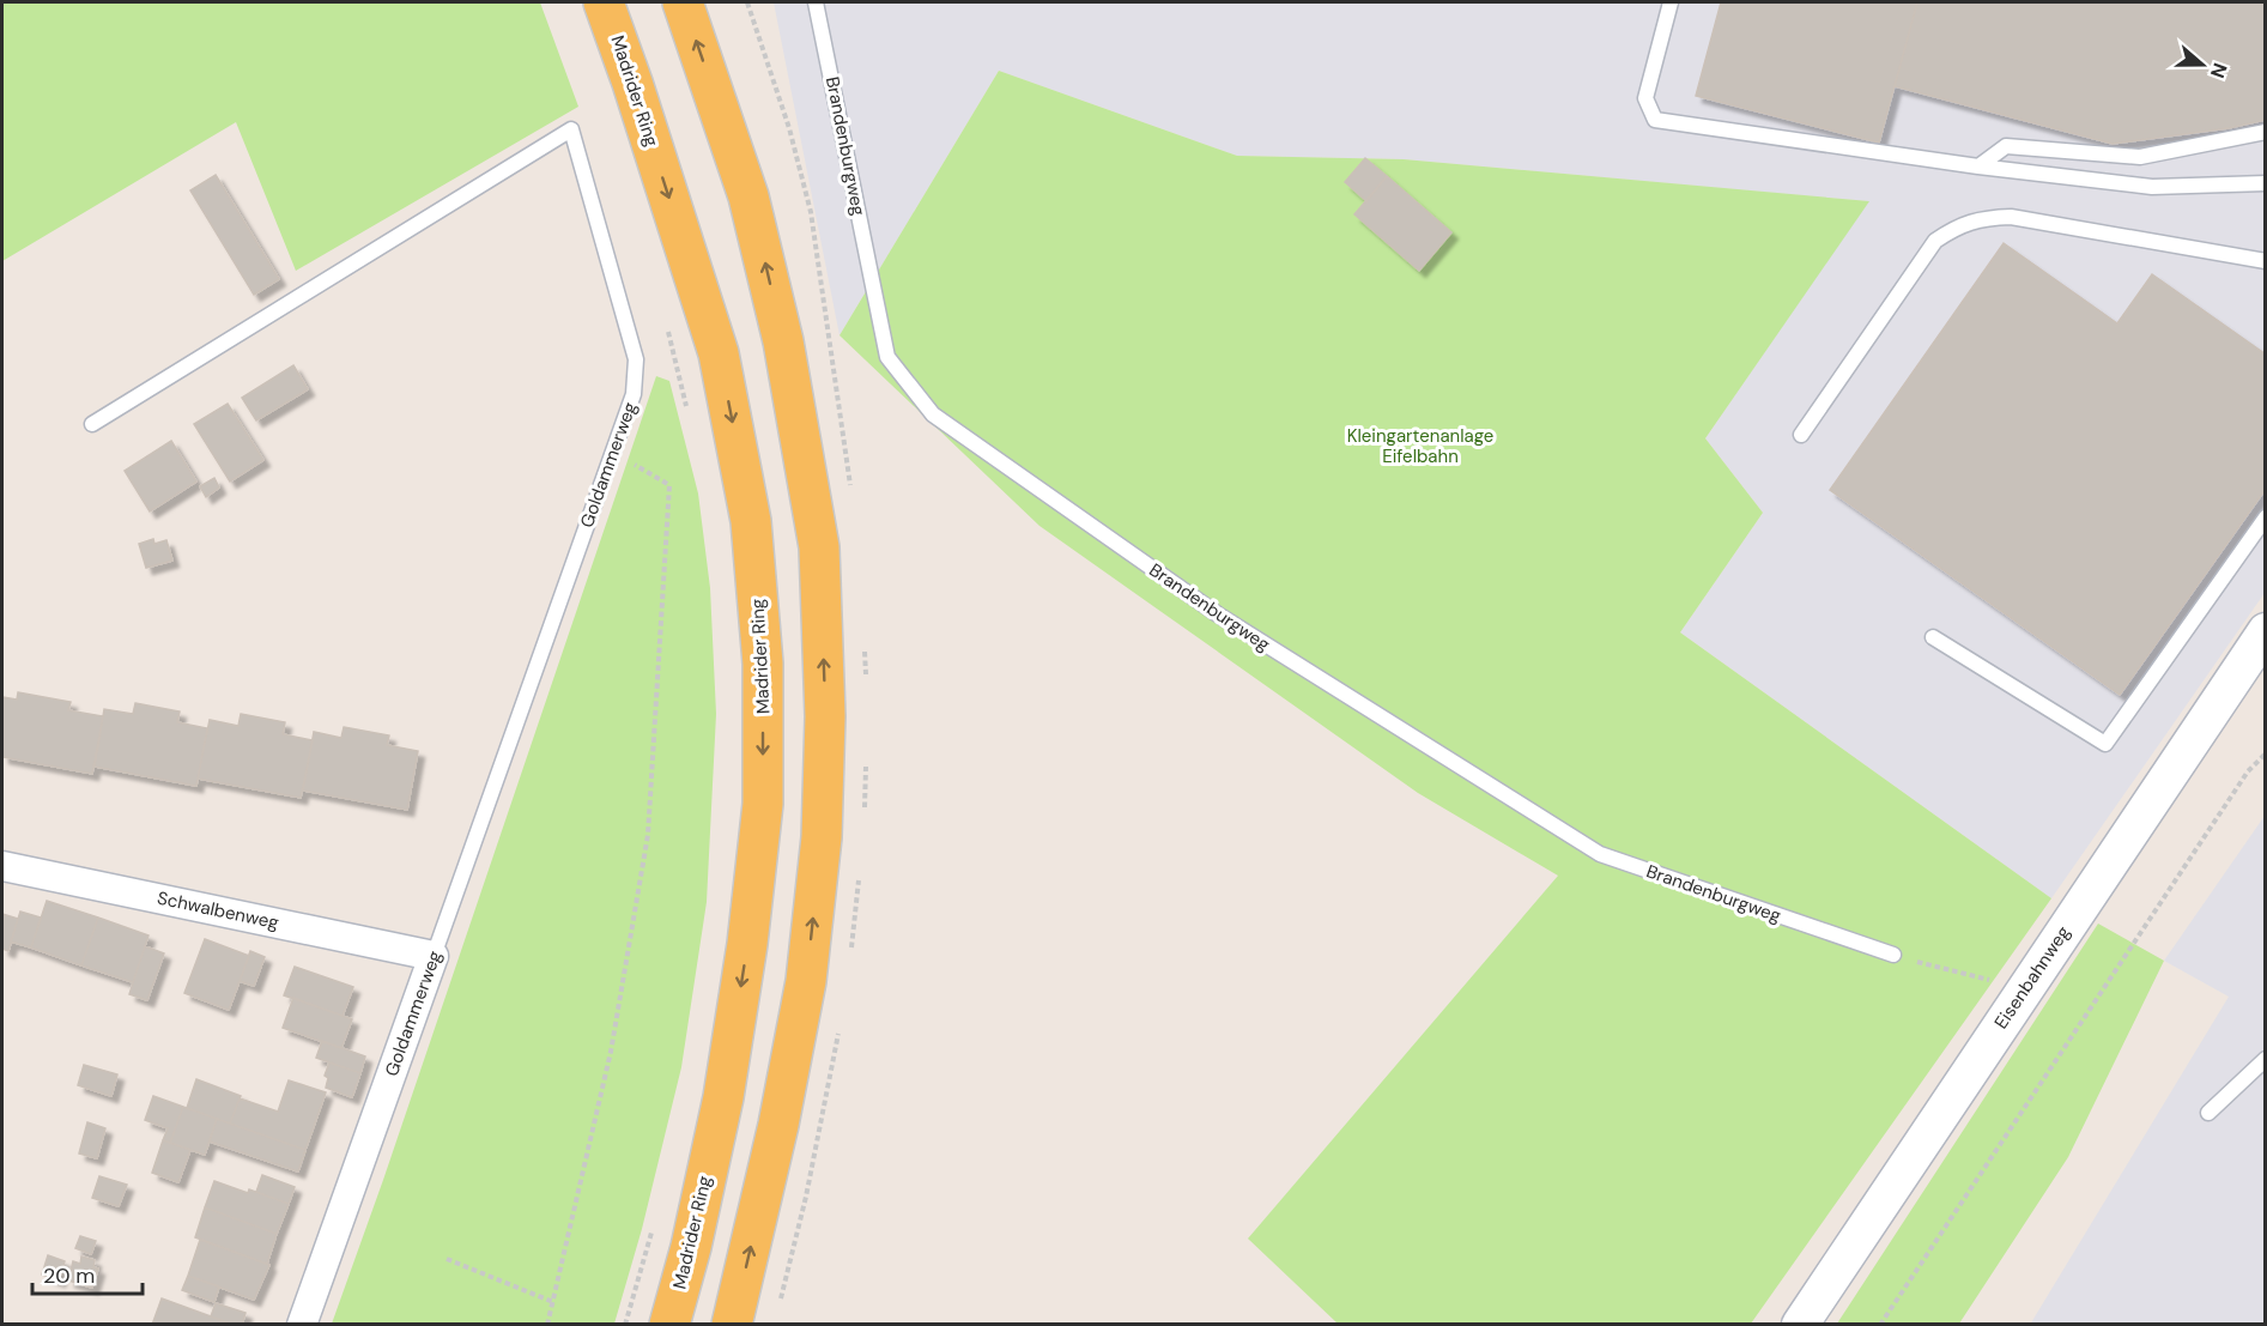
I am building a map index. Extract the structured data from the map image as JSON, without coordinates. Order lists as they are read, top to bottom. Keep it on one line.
{"streets":{"main road":["Madrider Ring"],"street":["Goldammerweg","Schwalbenweg","Eisenbahnweg"],"lane":["Brandenburgweg"]},"crossings":[["Goldammerweg","Schwalbenweg"]],"parks":["Kleingartenanlage Eifelbahn"],"scale_bar":"20 m","north":"right"}
